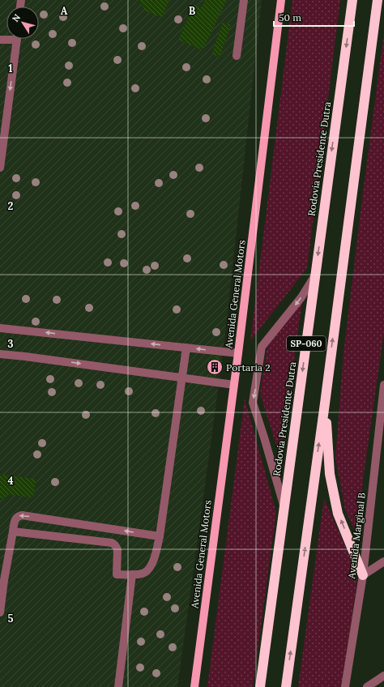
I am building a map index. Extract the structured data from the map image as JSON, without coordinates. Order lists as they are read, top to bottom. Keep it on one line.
{"streets":{"highway":["Rodovia Presidente Dutra","SP-060"],"main road":["Avenida General Motors"],"street":["Avenida Marginal B"]},"places":{"building":["Portaria 2"]},"scale_bar":"50 m","north":"top left","grid":{"columns":["A","B"],"rows":["1","2","3","4","5"]}}
